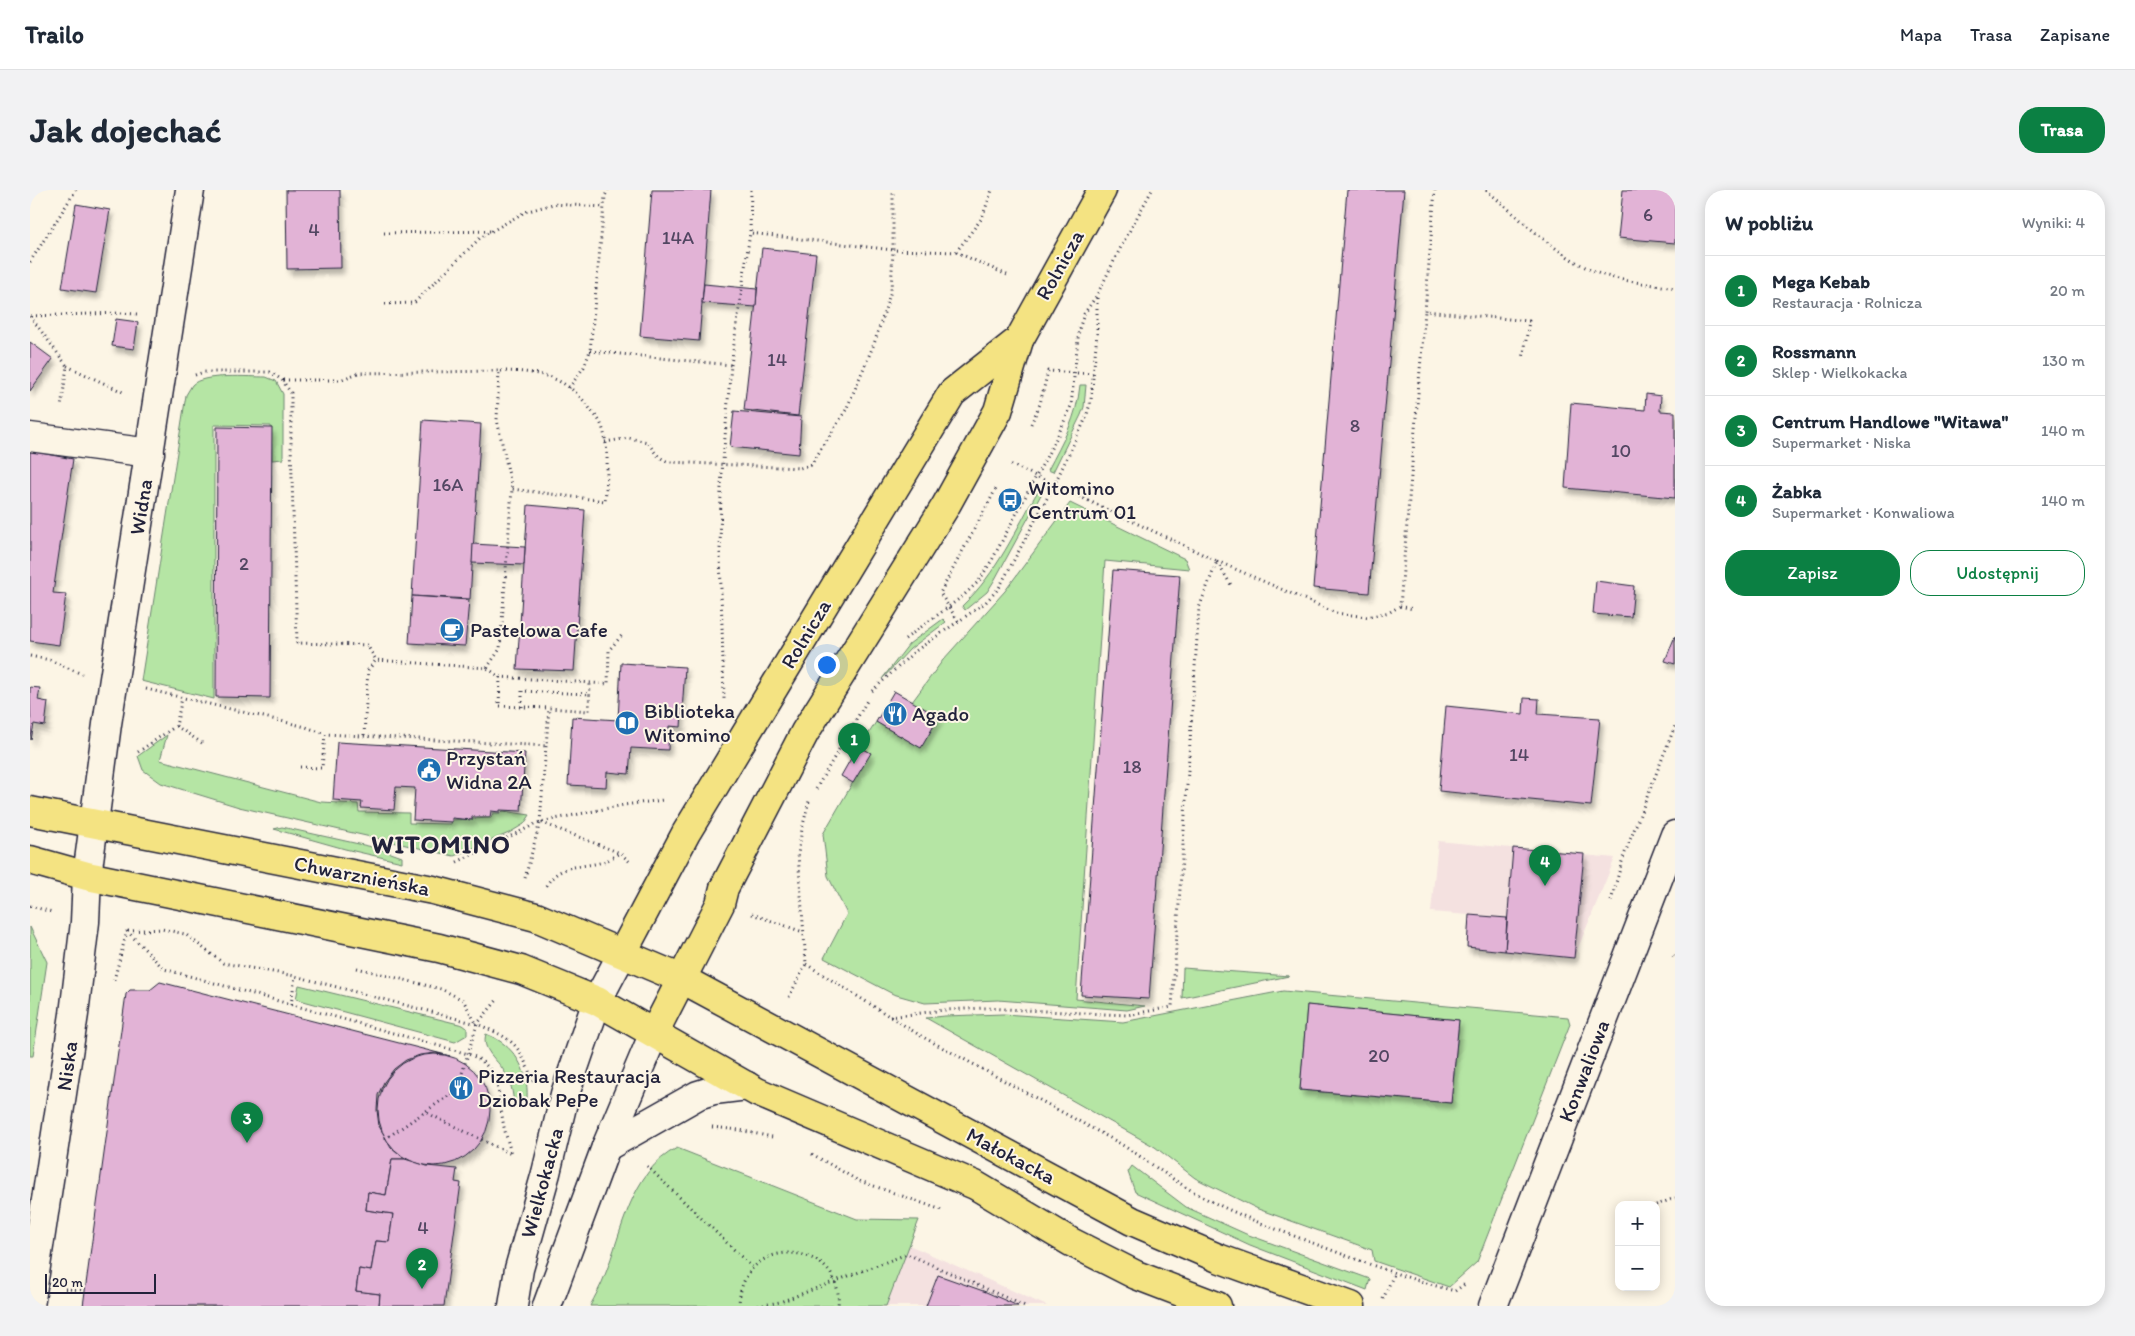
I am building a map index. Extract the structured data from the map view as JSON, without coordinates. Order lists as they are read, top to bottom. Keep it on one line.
{"streets":{"main road":["Rolnicza","Chwarznieńska","Małokacka","Wielkokacka"],"street":["Widna","Niska","Konwaliowa"]},"crossings":[["Rolnicza","Chwarznieńska"],["Rolnicza","Małokacka"],["Rolnicza","Wielkokacka"],["Widna","Chwarznieńska"],["Widna","Niska"],["Chwarznieńska","Niska"],["Chwarznieńska","Małokacka"],["Chwarznieńska","Wielkokacka"],["Małokacka","Wielkokacka"]],"districts":["WITOMINO"],"places":{"bus stop":["Witomino Centrum 01"],"cafe":["Pastelowa Cafe"],"restaurant":["Agado","Pizzeria Restauracja Dziobak PePe"],"library":["Biblioteka Witomino"],"public building":["Przystań Widna 2A"]},"house_numbers":["6","4","14A","14","8","10","16A","2","14","18","20","4"],"scale_bar":"20 m","page":{"header":"Trailo","nav":["Mapa","Trasa","Zapisane"],"buttons":["Trasa",["Zapisz","Udostępnij"]],"title":"Jak dojechać","heading":["W pobliżu","Wyniki: 4"],"list":[{"mark":"1","name":"Mega Kebab","note":"Restauracja · Rolnicza","value":"20 m"},{"mark":"2","name":"Rossmann","note":"Sklep · Wielkokacka","value":"130 m"},{"mark":"3","name":"Centrum Handlowe \"Witawa\"","note":"Supermarket · Niska","value":"140 m"},{"mark":"4","name":"Żabka","note":"Supermarket · Konwaliowa","value":"140 m"}],"pins":["1","4","3","2"],"map_buttons":["+","−"],"scale":"20 m"}}
